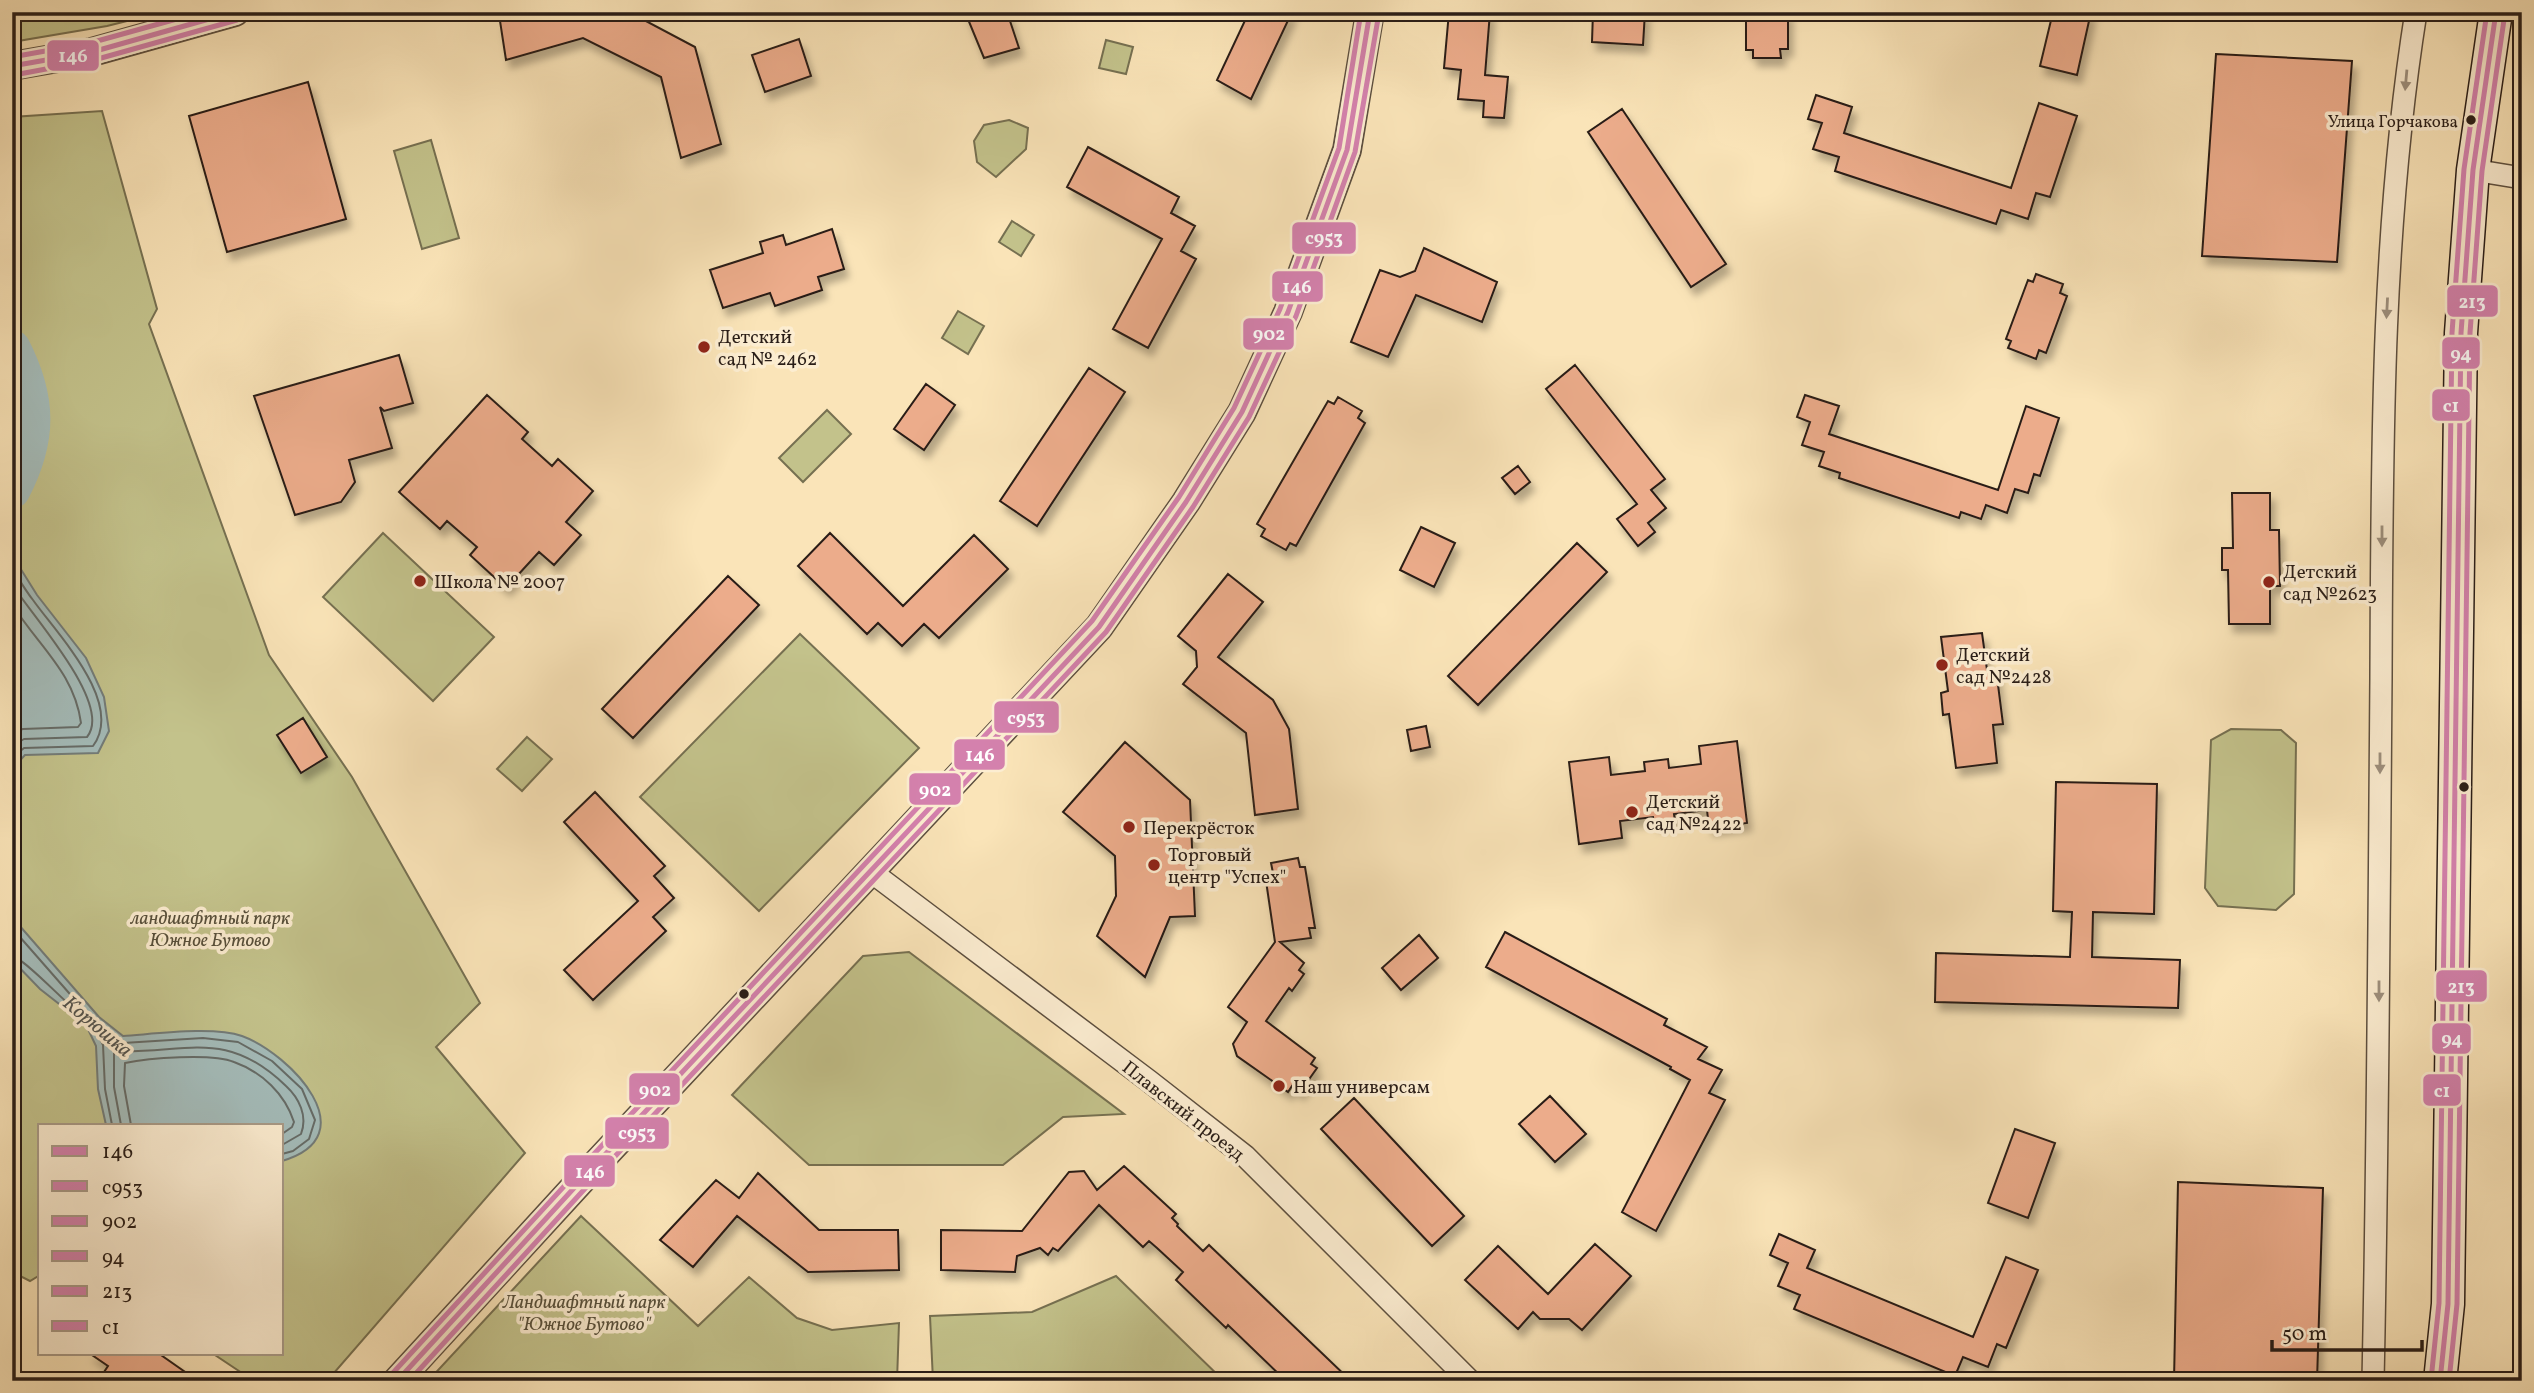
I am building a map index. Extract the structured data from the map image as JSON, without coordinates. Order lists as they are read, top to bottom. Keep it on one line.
{"streets":{"street":["Плавский проезд"]},"water":["Корюшка"],"parks":["ландшафтный парк Южное Бутово","Ландшафтный парк \"Южное Бутово\""],"places":["Улица Горчакова","Детский сад № 2462","Школа № 2007","Детский сад №2623","Детский сад №2428","Детский сад №2422","Перекрёсток","Торговый центр \"Успех\"","Наш универсам"],"lines":["transit line 146","transit line 902","transit line 94","transit line с1","transit line с953","transit line 213"],"legend":["146","с953","902","94","213","с1"],"scale_bar":"50 m"}
